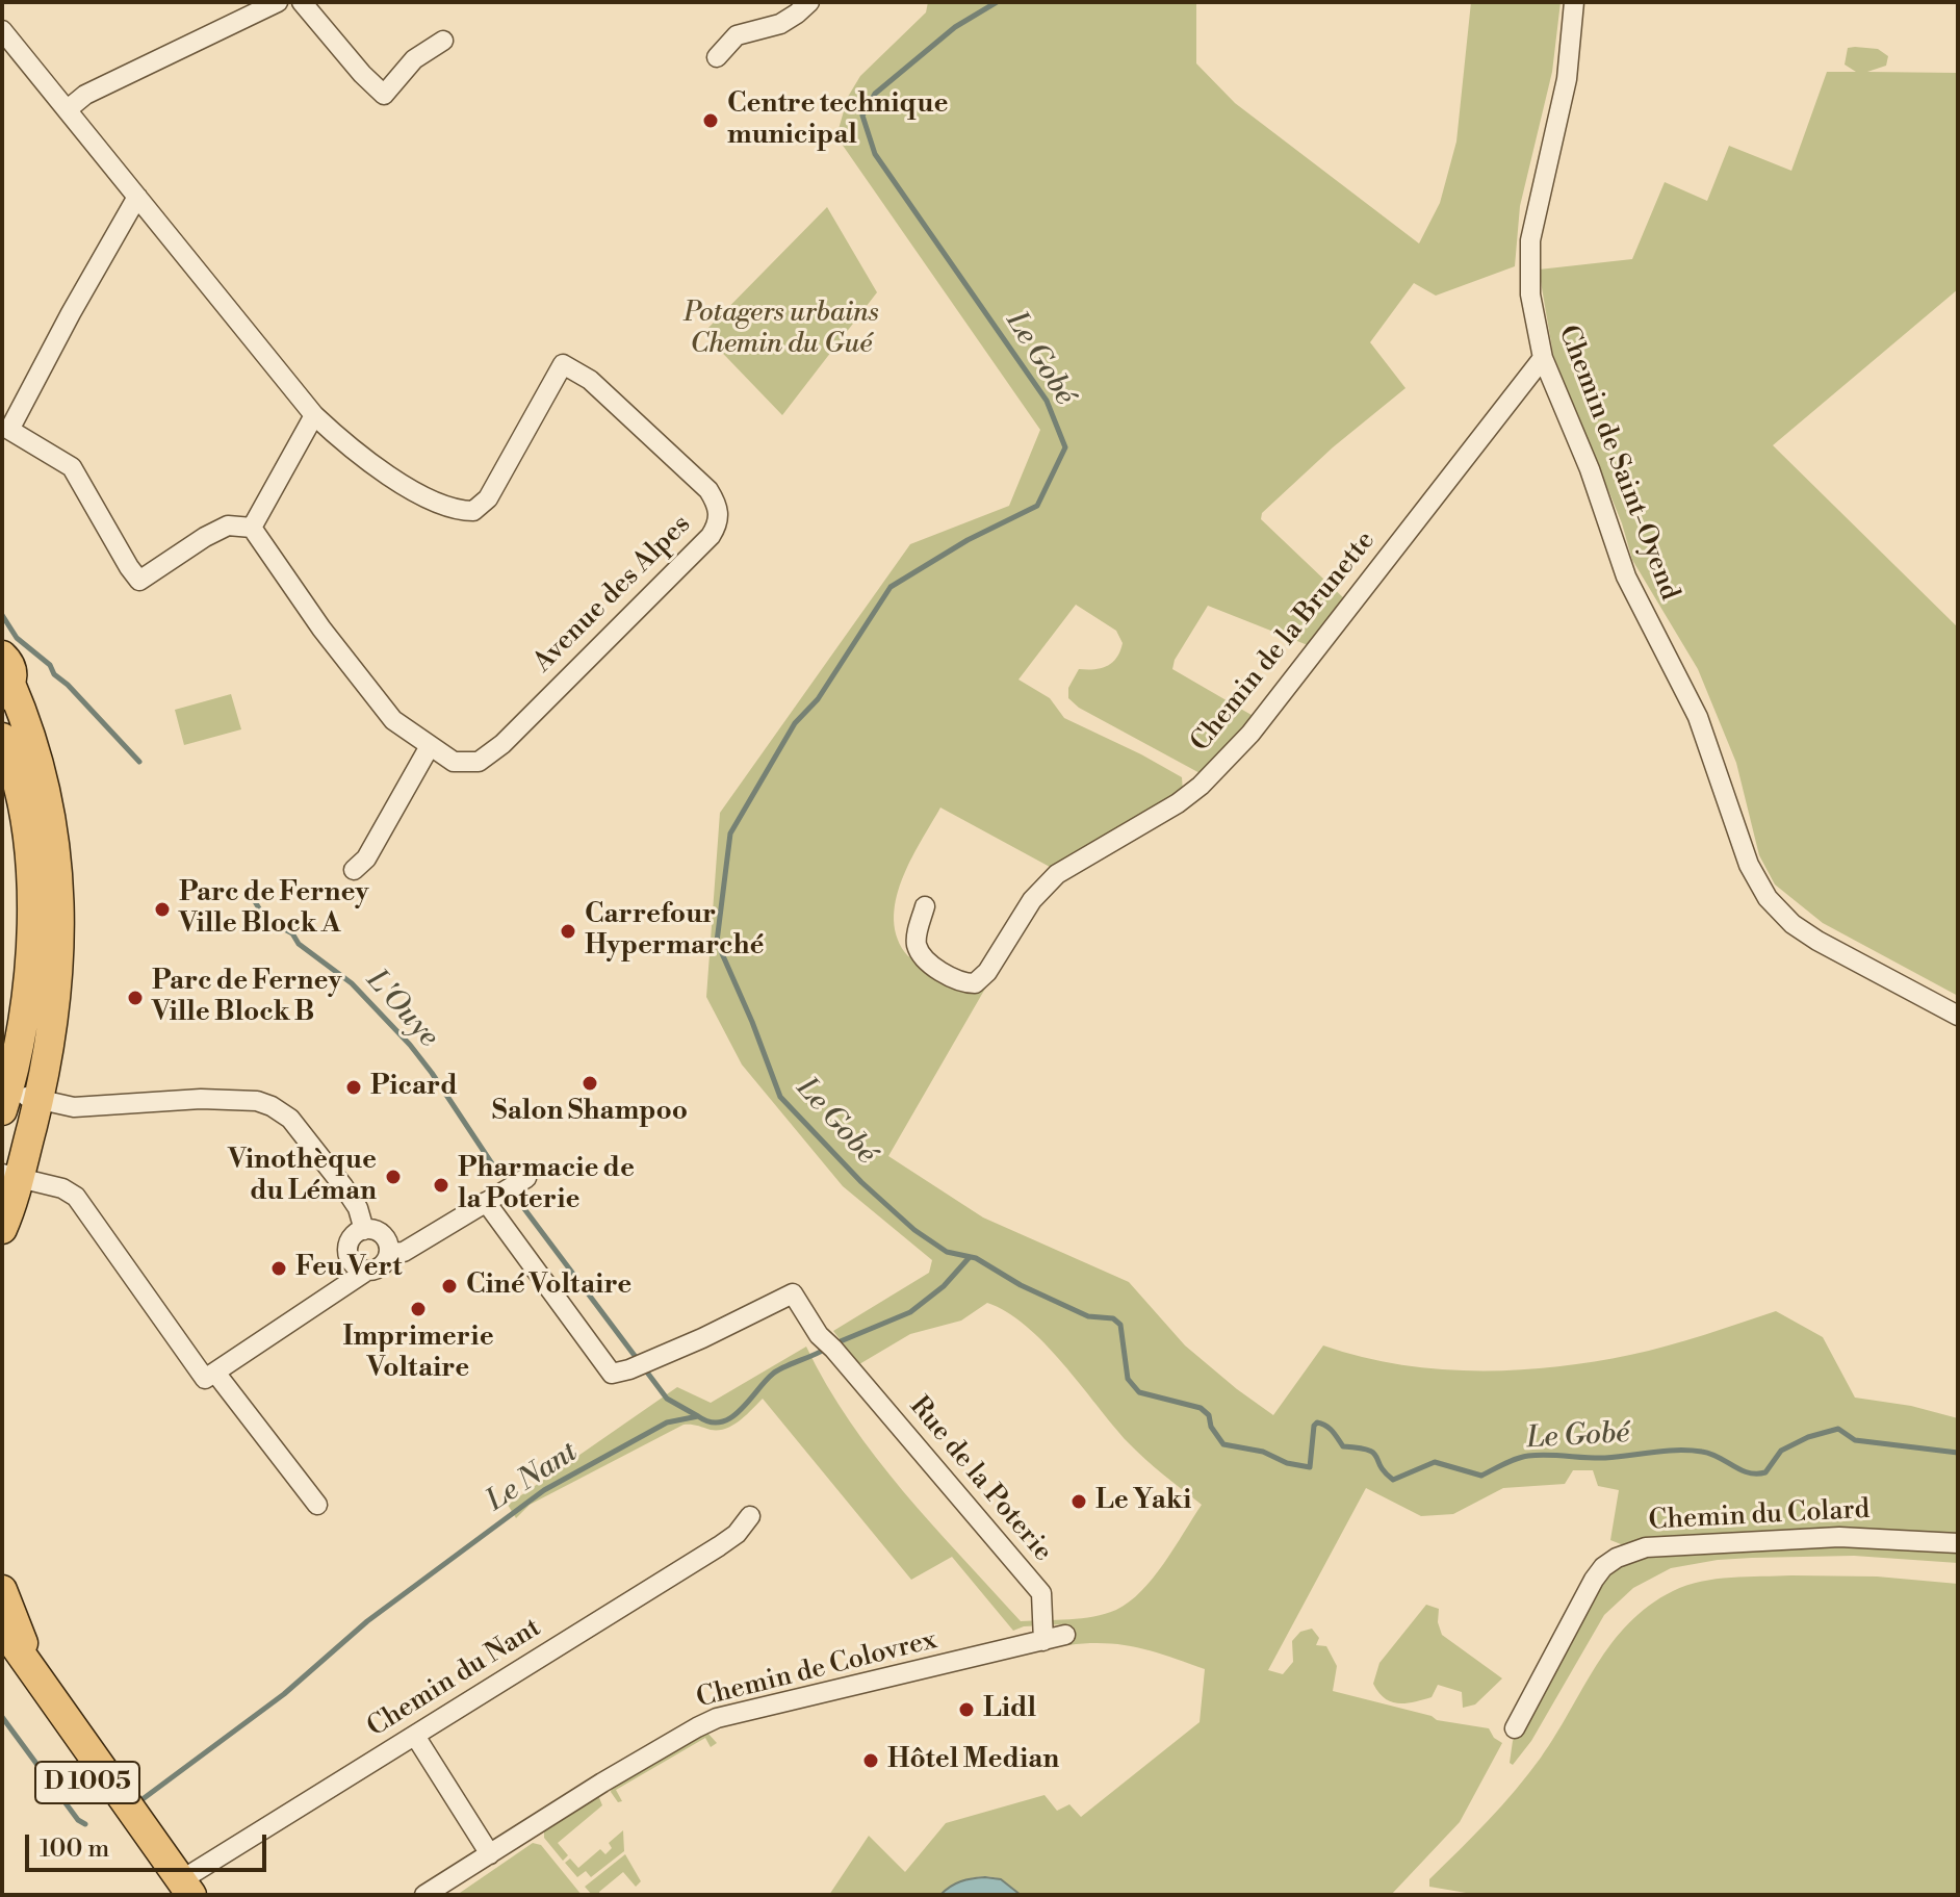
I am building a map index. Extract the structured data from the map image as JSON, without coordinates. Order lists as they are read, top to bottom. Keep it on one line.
{"streets":{"main road":["D 1005"],"street":["Chemin de Saint-Oyend","Avenue des Alpes","Chemin de la Brunette","Rue de la Poterie","Chemin du Colard","Chemin de Colovrex","Chemin du Nant"]},"crossings":[["Chemin de Saint-Oyend","Chemin de la Brunette"],["Rue de la Poterie","Chemin de Colovrex"],["Chemin du Nant","D 1005"]],"water":["Le Gobé","L'Ouye","Le Nant"],"parks":["Potagers urbains Chemin du Gué"],"places":["Centre technique municipal","Parc de Ferney Ville Block A","Carrefour Hypermarché","Parc de Ferney Ville Block B","Salon Shampoo","Picard","Vinothèque du Léman","Pharmacie de la Poterie","Feu Vert","Ciné Voltaire","Imprimerie Voltaire","Le Yaki","Lidl","Hôtel Median"],"scale_bar":"100 m"}
